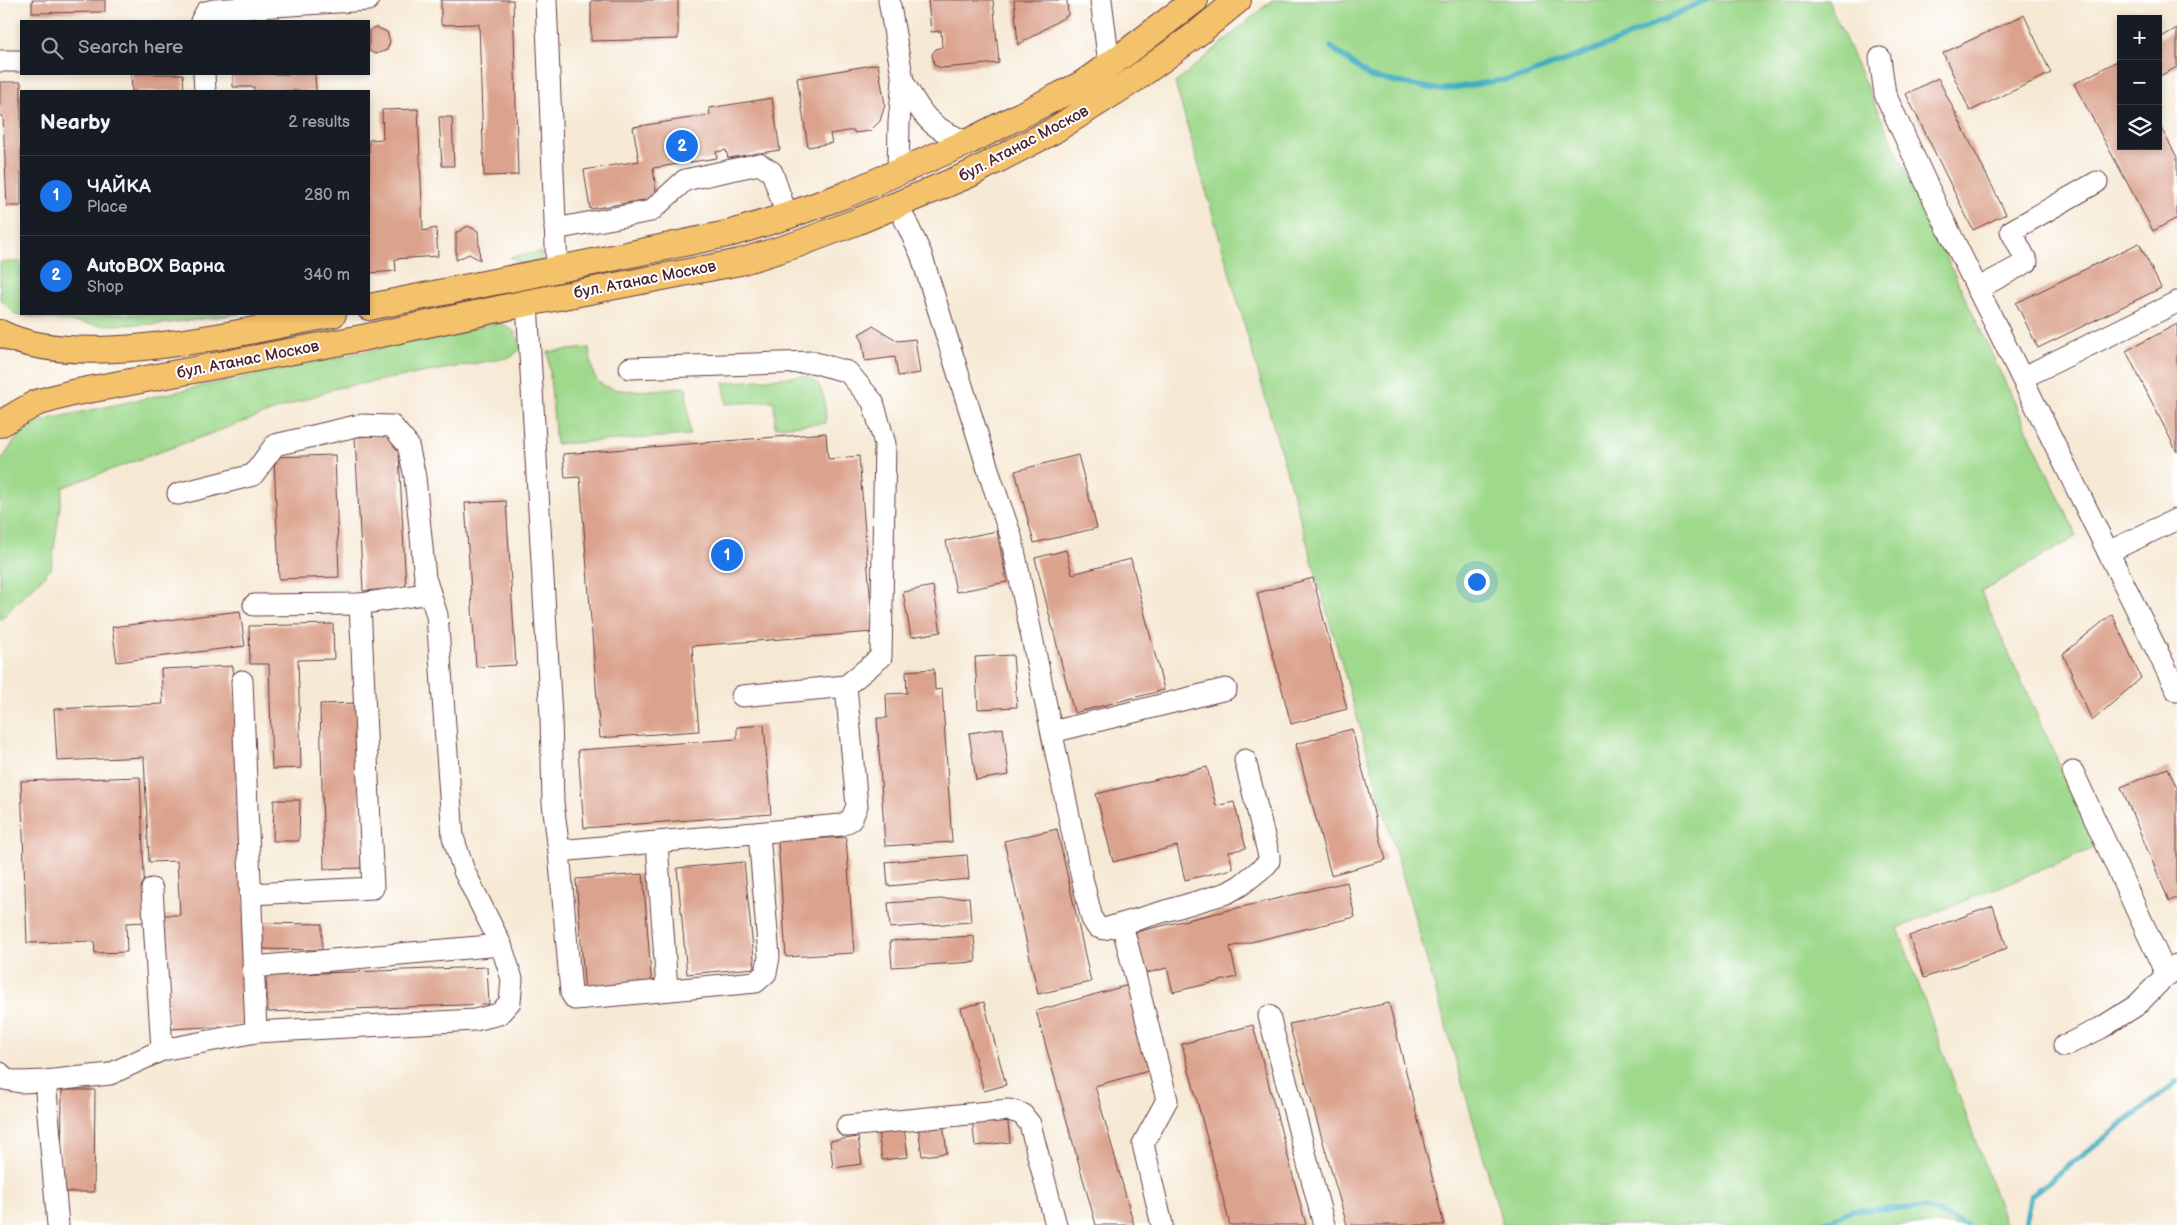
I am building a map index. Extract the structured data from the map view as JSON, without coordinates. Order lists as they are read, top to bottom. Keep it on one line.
{"streets":{"main road":["бул. Атанас Москов"]},"page":{"map_buttons":["+","−"],"search":"Search here","heading":["Nearby","2 results"],"pins":["2","1"],"list":[{"mark":"1","name":"ЧАЙКА","note":"Place","value":"280 m"},{"mark":"2","name":"AutoBOX Варна","note":"Shop","value":"340 m"}]}}
